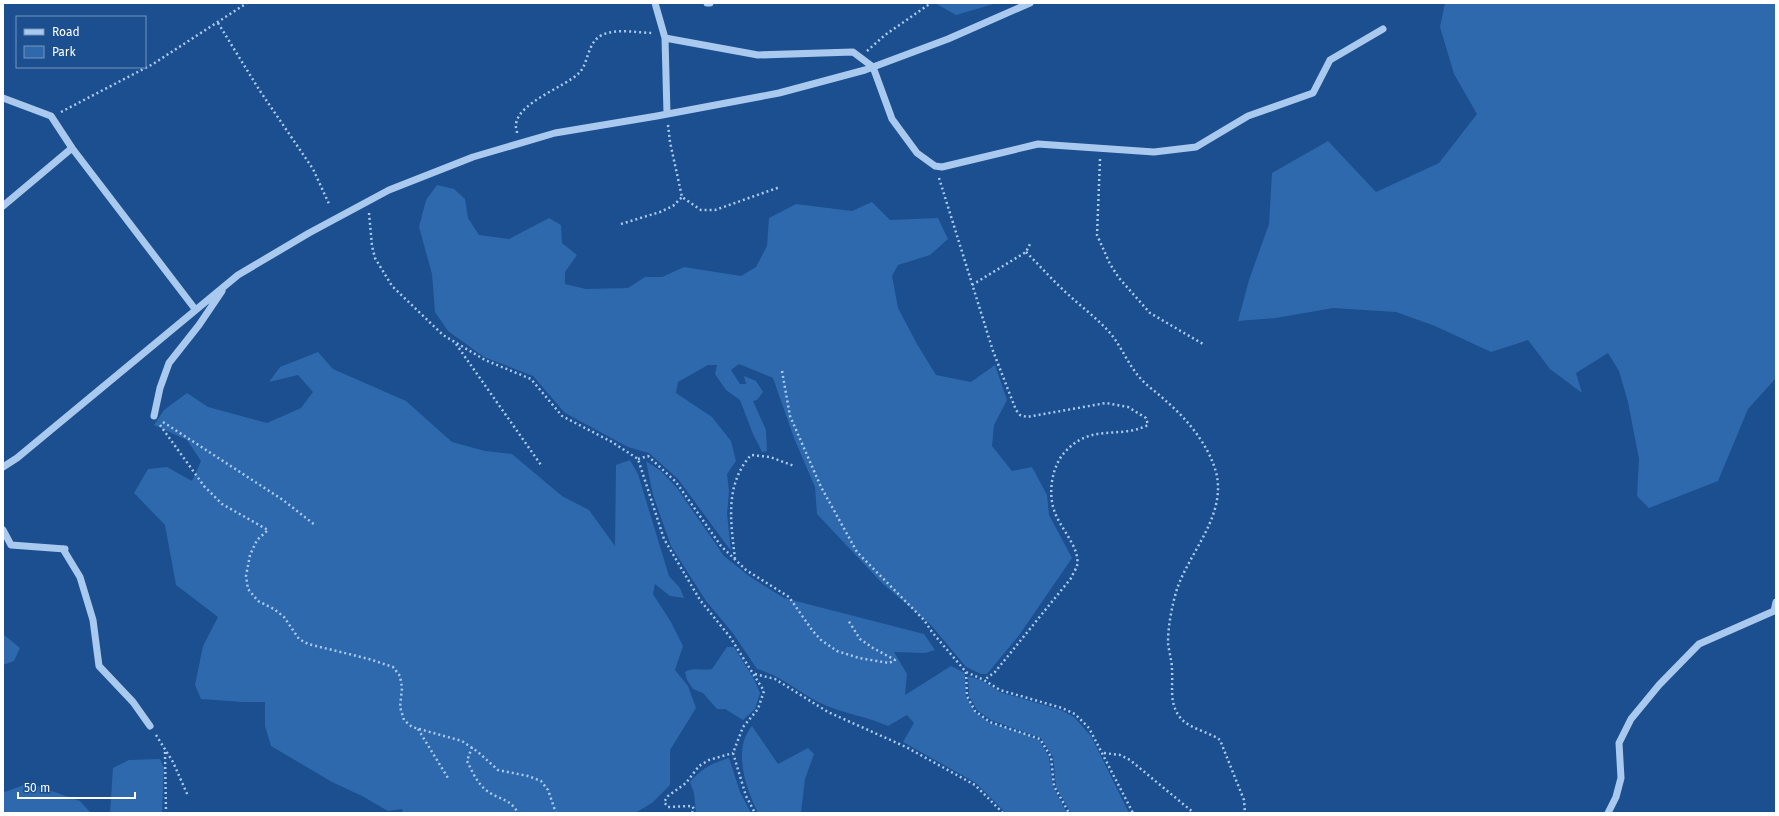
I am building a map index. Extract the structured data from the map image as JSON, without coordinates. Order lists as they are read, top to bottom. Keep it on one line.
{"legend":["Road","Park"],"scale_bar":"50 m"}
